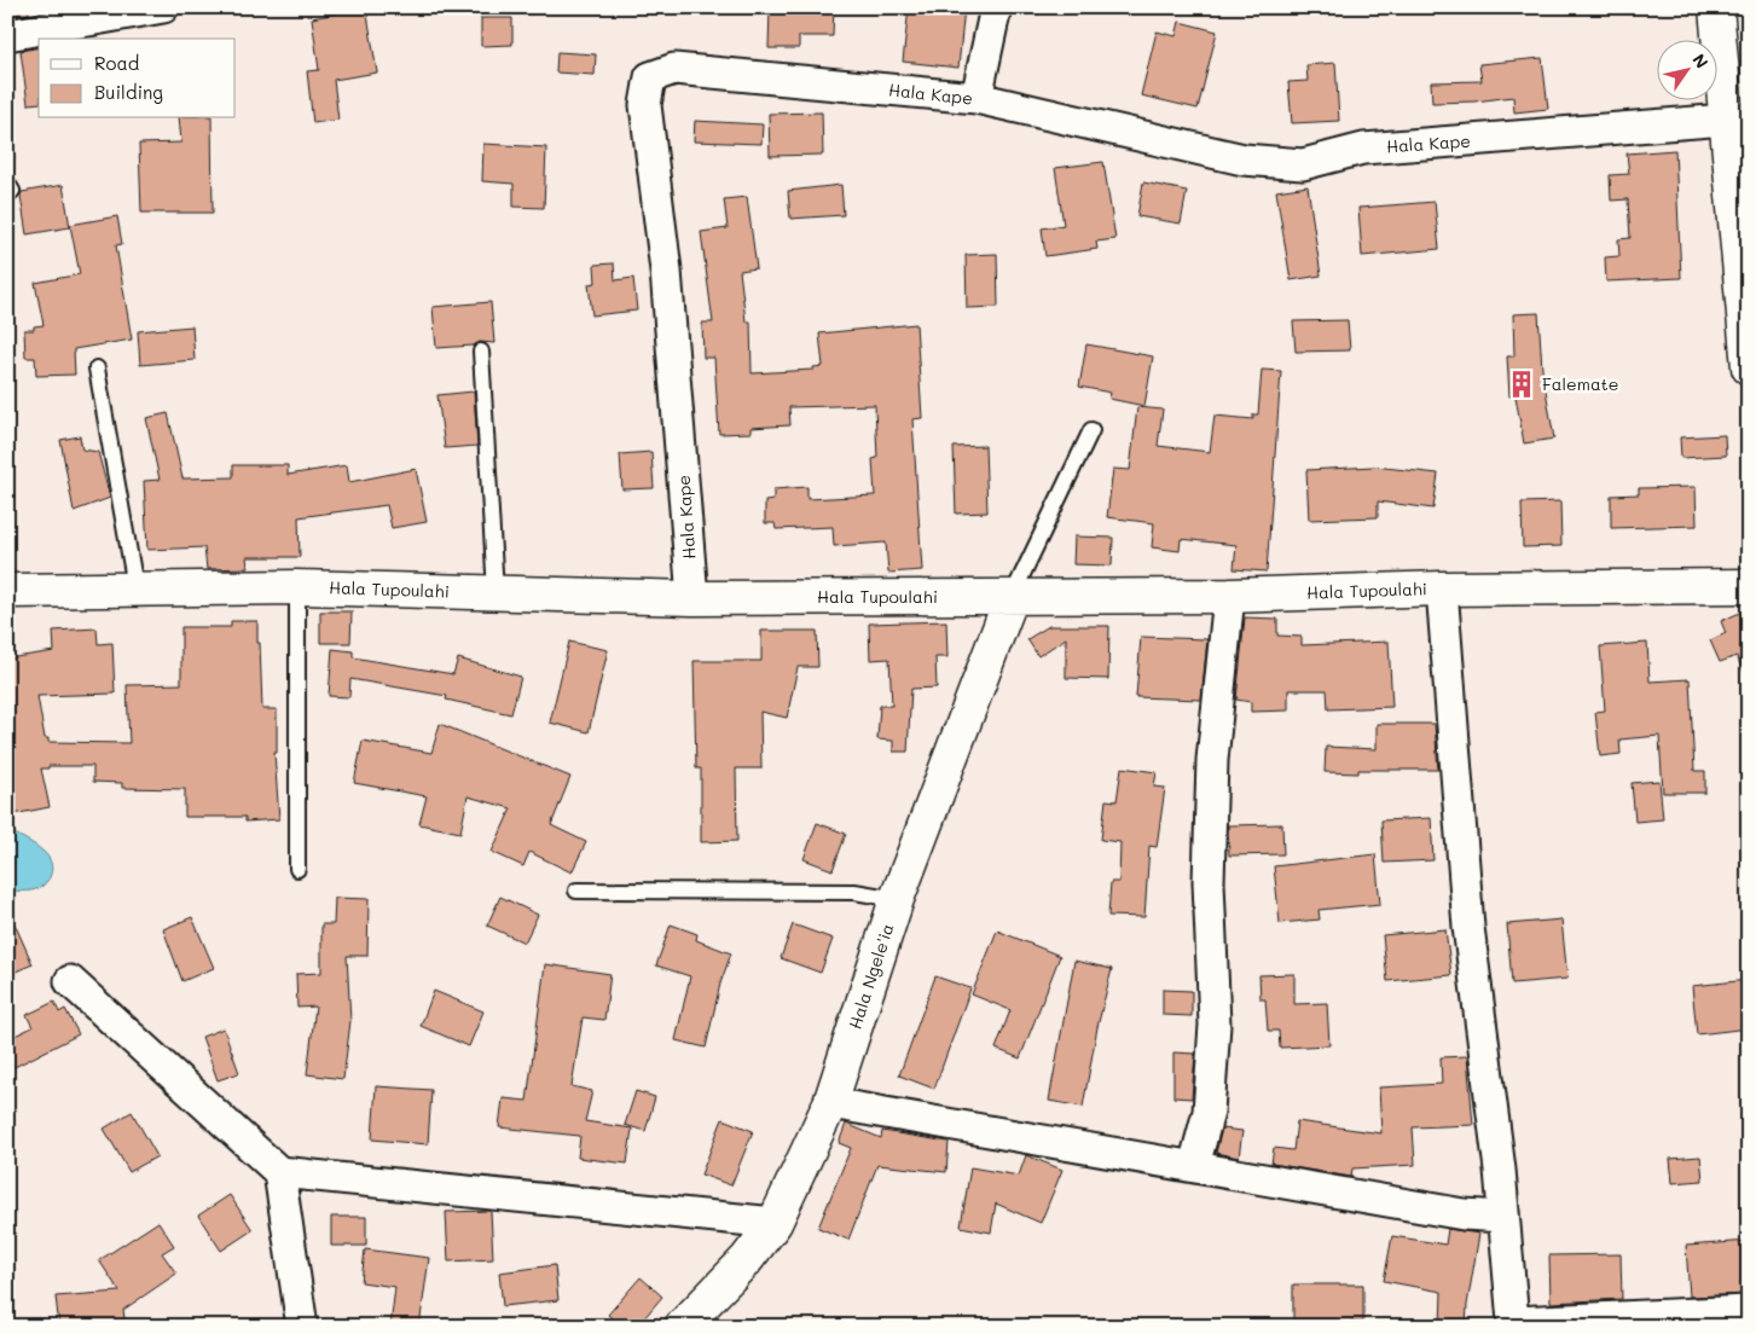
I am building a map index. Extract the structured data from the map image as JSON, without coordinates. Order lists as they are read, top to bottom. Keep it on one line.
{"streets":{"street":["Hala Kape","Hala Tupoulahi","Hala Ngele'ia"]},"crossings":[["Hala Kape","Hala Tupoulahi"],["Hala Tupoulahi","Hala Ngele'ia"]],"places":{"building":["Falemate"]},"legend":["Road","Building"],"north":"top right"}
